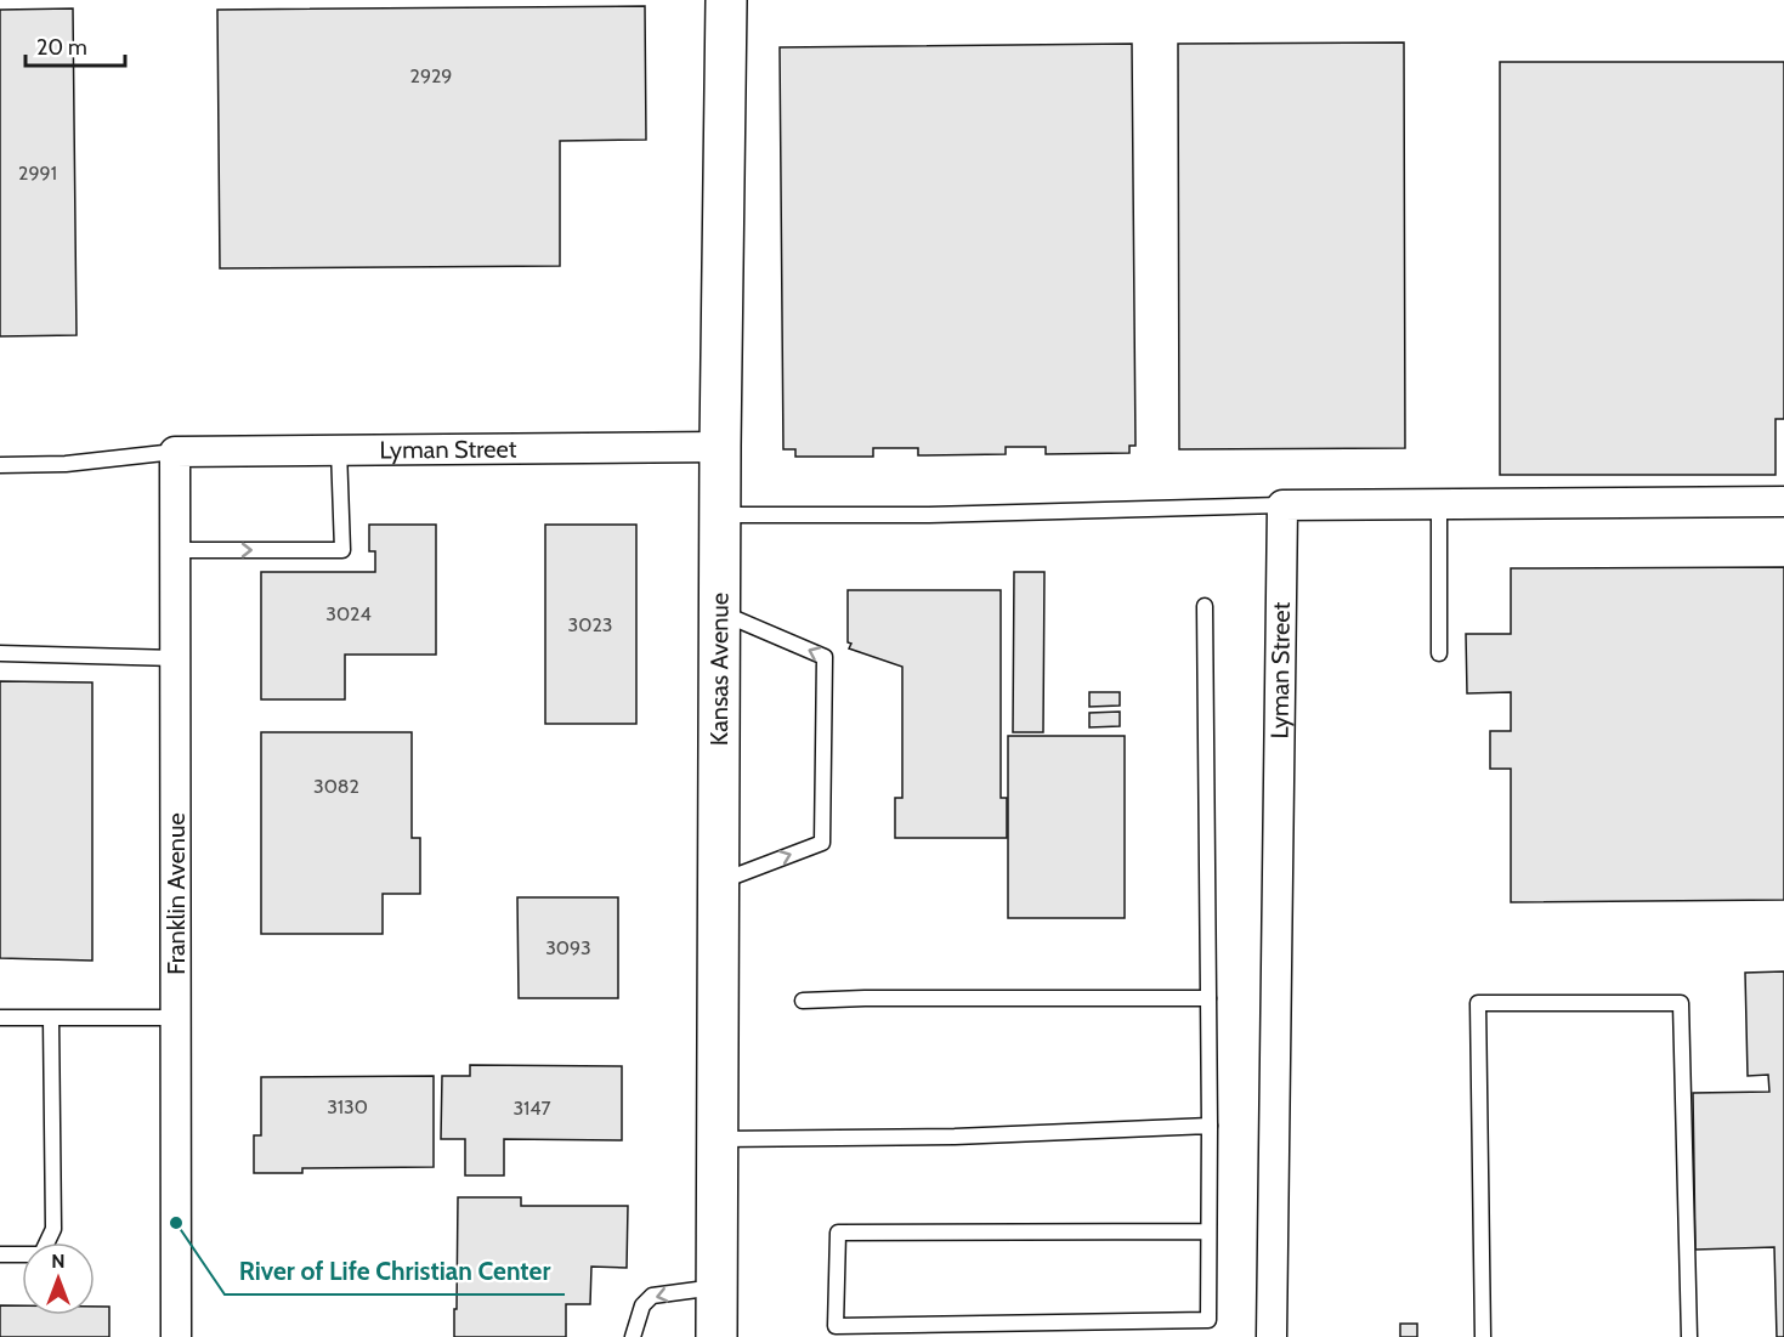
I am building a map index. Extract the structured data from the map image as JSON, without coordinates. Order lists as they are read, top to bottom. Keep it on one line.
{"streets":{"street":["Lyman Street","Kansas Avenue","Franklin Avenue"]},"crossings":[["Lyman Street","Kansas Avenue"],["Lyman Street","Franklin Avenue"]],"places":["River of Life Christian Center"],"house_numbers":["2929","2991","3024","3023","3082","3093","3130","3147"],"scale_bar":"20 m","north":"top"}
